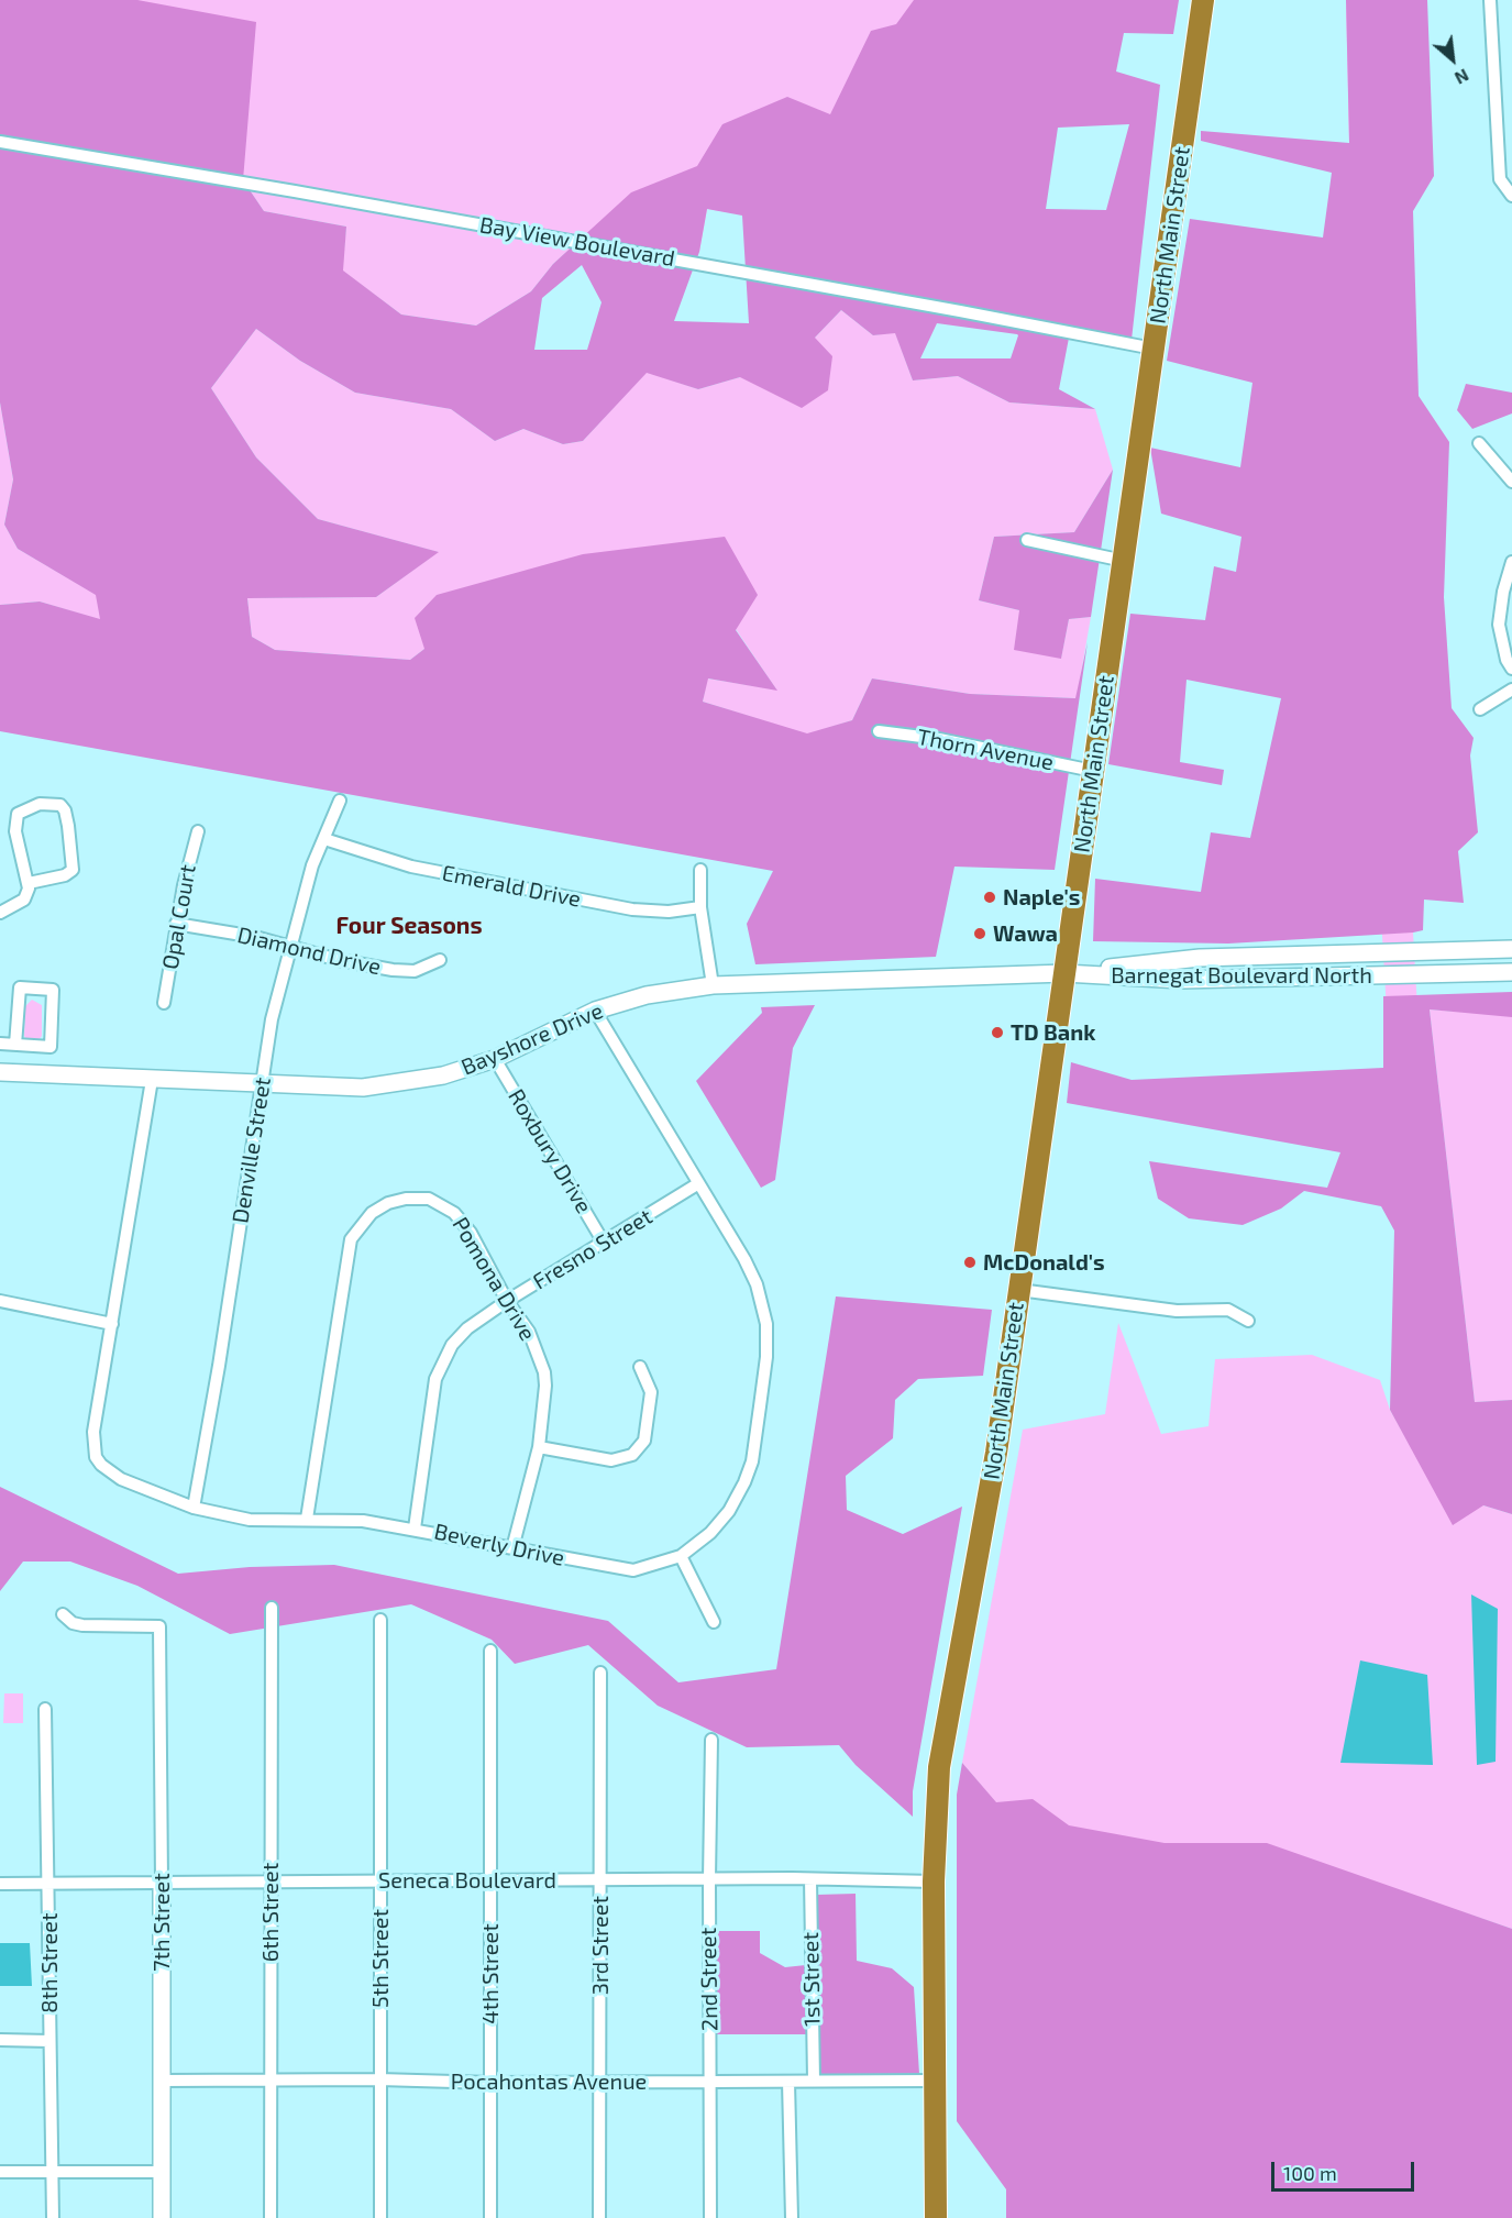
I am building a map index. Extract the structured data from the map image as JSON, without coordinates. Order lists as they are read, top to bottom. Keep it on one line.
{"streets":{"highway":["North Main Street"],"street":["Bay View Boulevard","Thorn Avenue","Emerald Drive","Opal Court","Diamond Drive","Barnegat Boulevard North","Bayshore Drive","Denville Street","Roxbury Drive","Fresno Street","Pomona Drive","Beverly Drive","Seneca Boulevard","6th Street","7th Street","3rd Street","5th Street","8th Street","4th Street","2nd Street","1st Street","Pocahontas Avenue"]},"crossings":[["North Main Street","Bay View Boulevard"],["North Main Street","Thorn Avenue"],["North Main Street","Barnegat Boulevard North"],["North Main Street","Bayshore Drive"],["North Main Street","Seneca Boulevard"],["North Main Street","Pocahontas Avenue"],["Emerald Drive","Denville Street"],["Opal Court","Diamond Drive"],["Diamond Drive","Denville Street"],["Barnegat Boulevard North","Bayshore Drive"],["Bayshore Drive","Denville Street"],["Bayshore Drive","Roxbury Drive"],["Bayshore Drive","Beverly Drive"],["Denville Street","Beverly Drive"],["Roxbury Drive","Fresno Street"],["Fresno Street","Pomona Drive"],["Fresno Street","Beverly Drive"],["Pomona Drive","Beverly Drive"],["Seneca Boulevard","6th Street"],["Seneca Boulevard","7th Street"],["Seneca Boulevard","3rd Street"],["Seneca Boulevard","5th Street"],["Seneca Boulevard","8th Street"],["Seneca Boulevard","4th Street"],["Seneca Boulevard","2nd Street"],["Seneca Boulevard","1st Street"],["6th Street","Pocahontas Avenue"],["7th Street","Pocahontas Avenue"],["3rd Street","Pocahontas Avenue"],["5th Street","Pocahontas Avenue"],["4th Street","Pocahontas Avenue"],["2nd Street","Pocahontas Avenue"],["1st Street","Pocahontas Avenue"]],"districts":["Four Seasons"],"places":["Naple's","Wawa","TD Bank","McDonald's"],"scale_bar":"100 m","north":"bottom right"}
